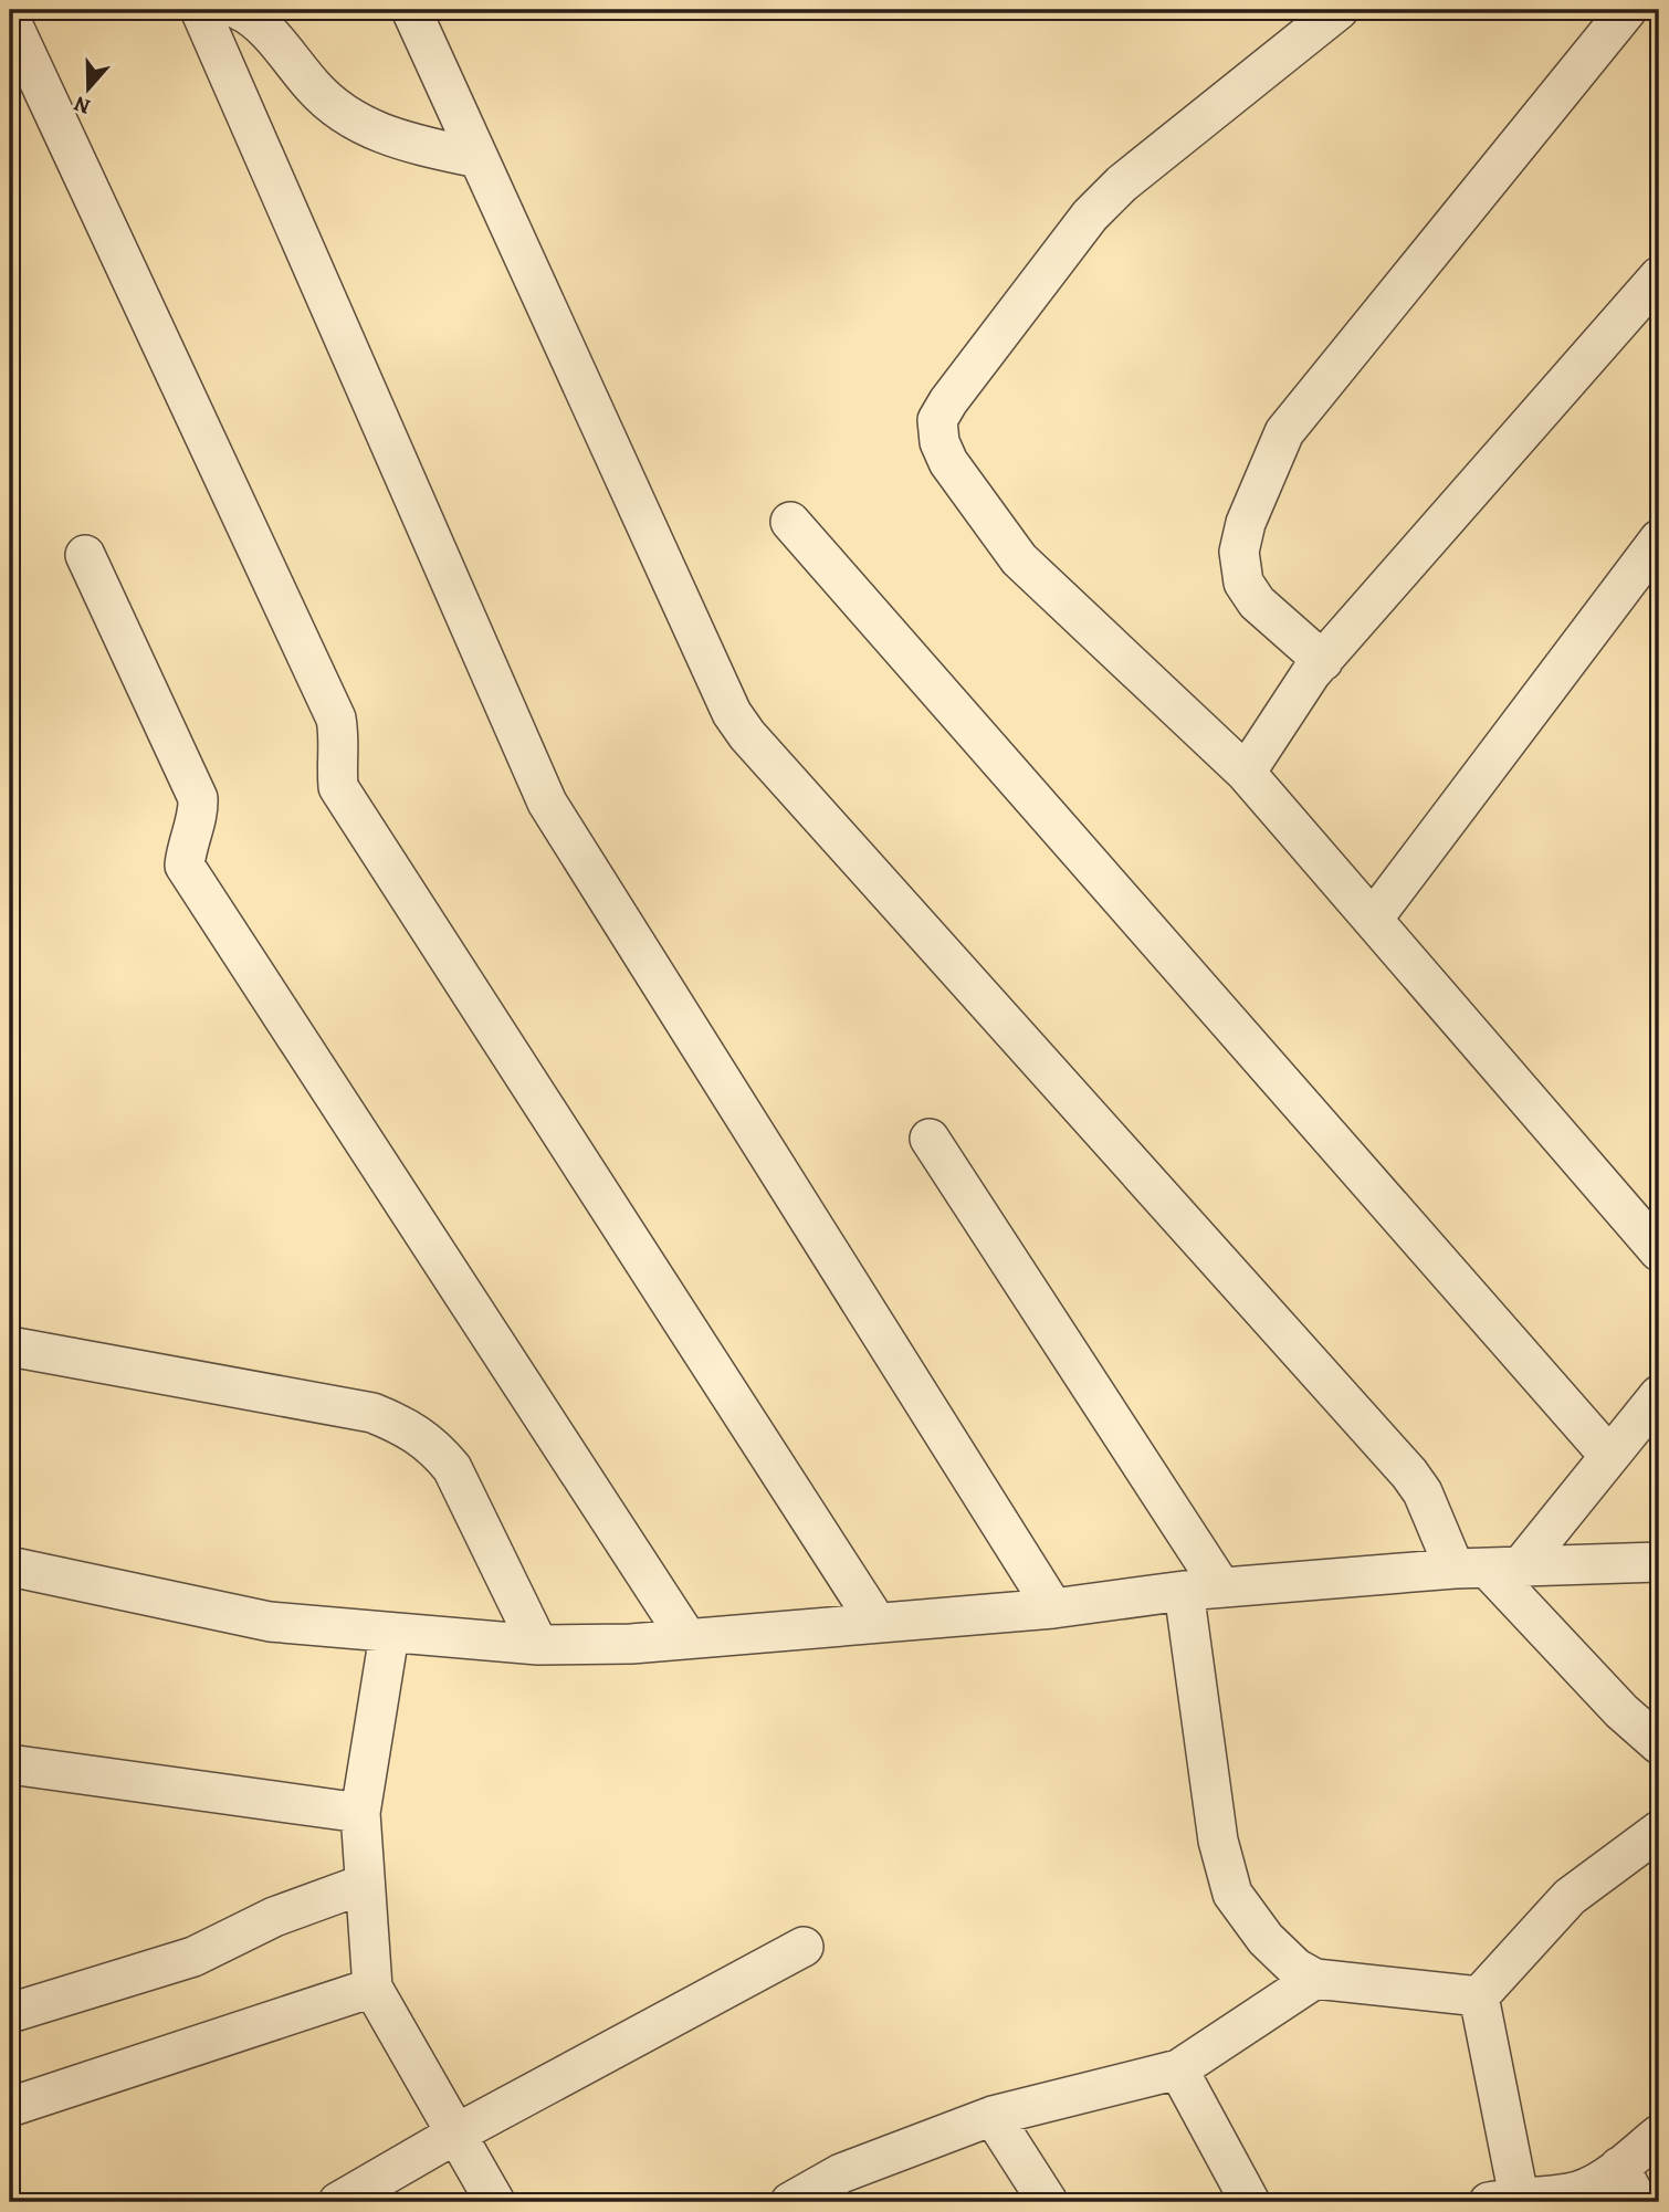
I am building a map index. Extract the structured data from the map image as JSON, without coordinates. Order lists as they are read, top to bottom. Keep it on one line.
{"north":"bottom"}
